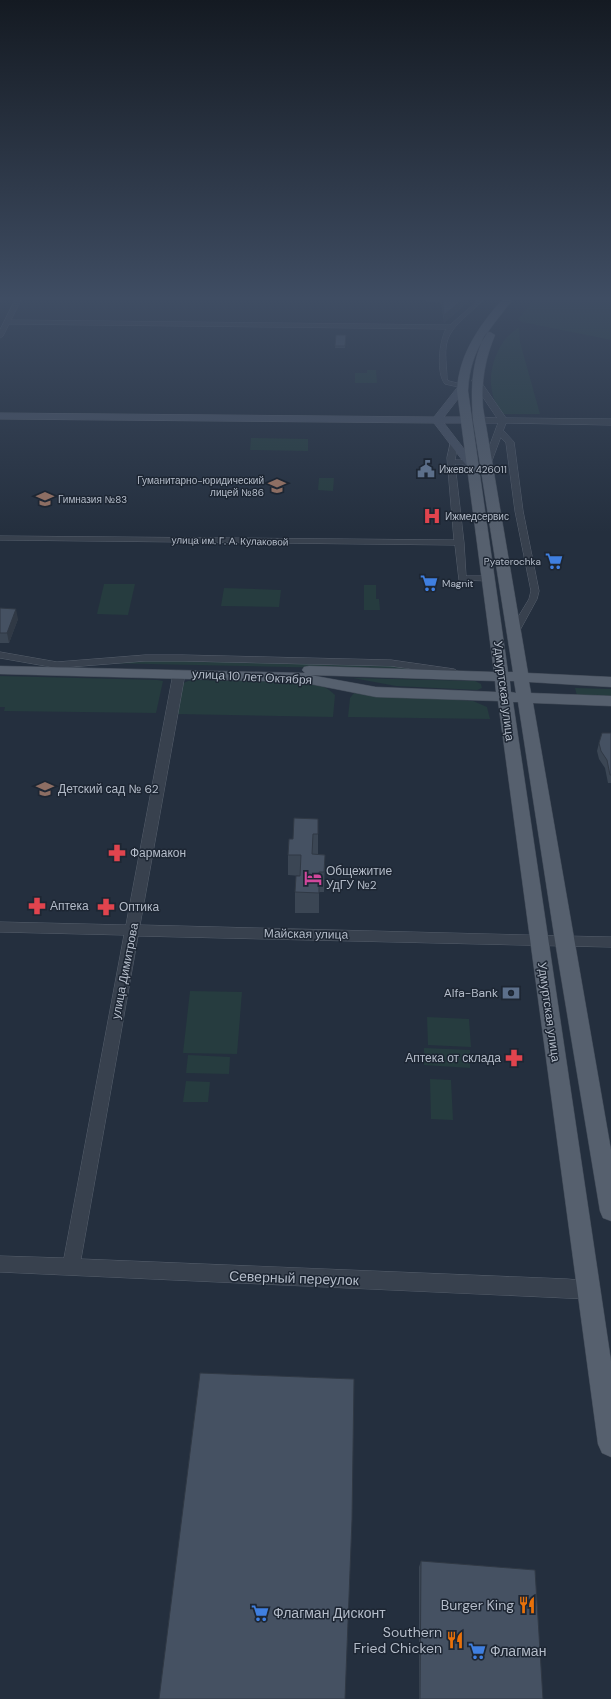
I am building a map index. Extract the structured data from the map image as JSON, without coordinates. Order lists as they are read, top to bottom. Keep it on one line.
{"streets":{"main road":["улица 10 лет Октября","Удмуртская улица"],"street":["улица им. Г. А. Кулаковой","Майская улица","улица Димитрова","Северный переулок"]},"crossings":[["улица 10 лет Октября","Удмуртская улица"],["улица 10 лет Октября","улица Димитрова"],["Удмуртская улица","Майская улица"],["Удмуртская улица","Северный переулок"],["Майская улица","улица Димитрова"],["улица Димитрова","Северный переулок"]],"places":{"public building":["Ижевск 426011"],"school or university":["Гуманитарно-юридический лицей №86","Гимназия №83","Детский сад № 62"],"hospital":["Ижмедсервис"],"supermarket":["Pyaterochka","Magnit","Флагман Дисконт","Флагман"],"pharmacy":["Фармакон","Аптека","Оптика","Аптека от склада"],"hotel":["Общежитие УдГУ №2"],"bank":["Alfa-Bank"],"restaurant":["Burger King","Southern Fried Chicken"]}}
